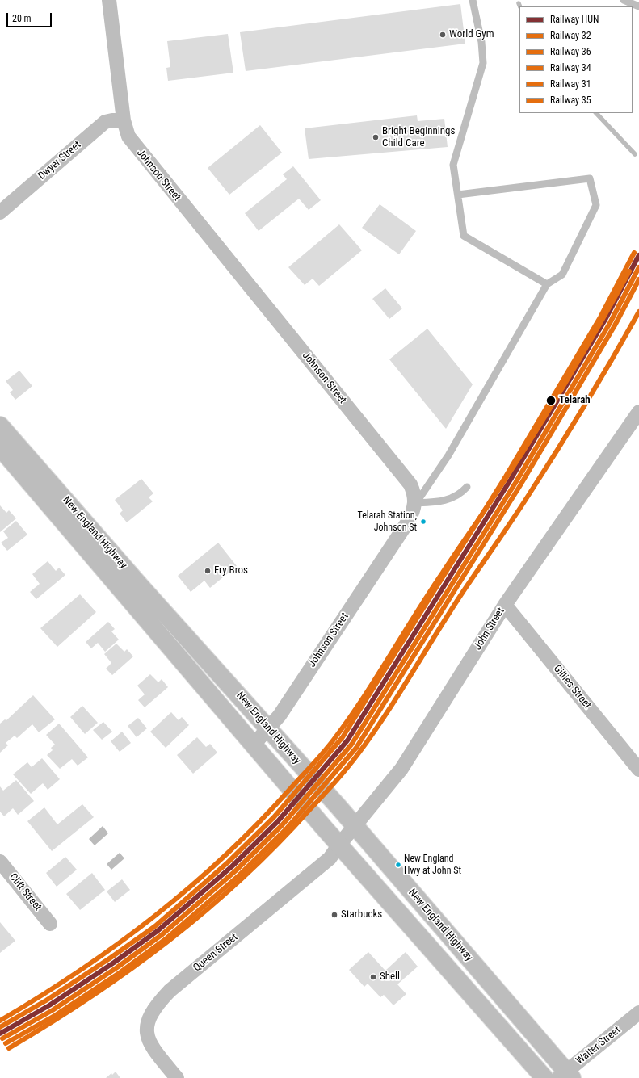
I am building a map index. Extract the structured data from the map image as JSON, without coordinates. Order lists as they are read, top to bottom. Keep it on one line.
{"streets":{"highway":["New England Highway"],"street":["Dwyer Street","Johnson Street","John Street","Gillies Street","Clift Street","Queen Street","Walter Street"]},"crossings":[["Dwyer Street","Johnson Street"],["Johnson Street","New England Highway"],["New England Highway","John Street"],["New England Highway","Queen Street"],["New England Highway","Walter Street"],["John Street","Gillies Street"],["John Street","Queen Street"]],"places":["World Gym","Bright Beginnings Child Care","Telarah","Telarah Station, Johnson St","Fry Bros","New England Hwy at John St","Starbucks","Shell"],"lines":["rail line 36","rail line HUN","rail line 32","rail line 31","rail line 34","rail line 35"],"legend":["Railway HUN","Railway 32","Railway 36","Railway 34","Railway 31","Railway 35"],"scale_bar":"20 m"}
